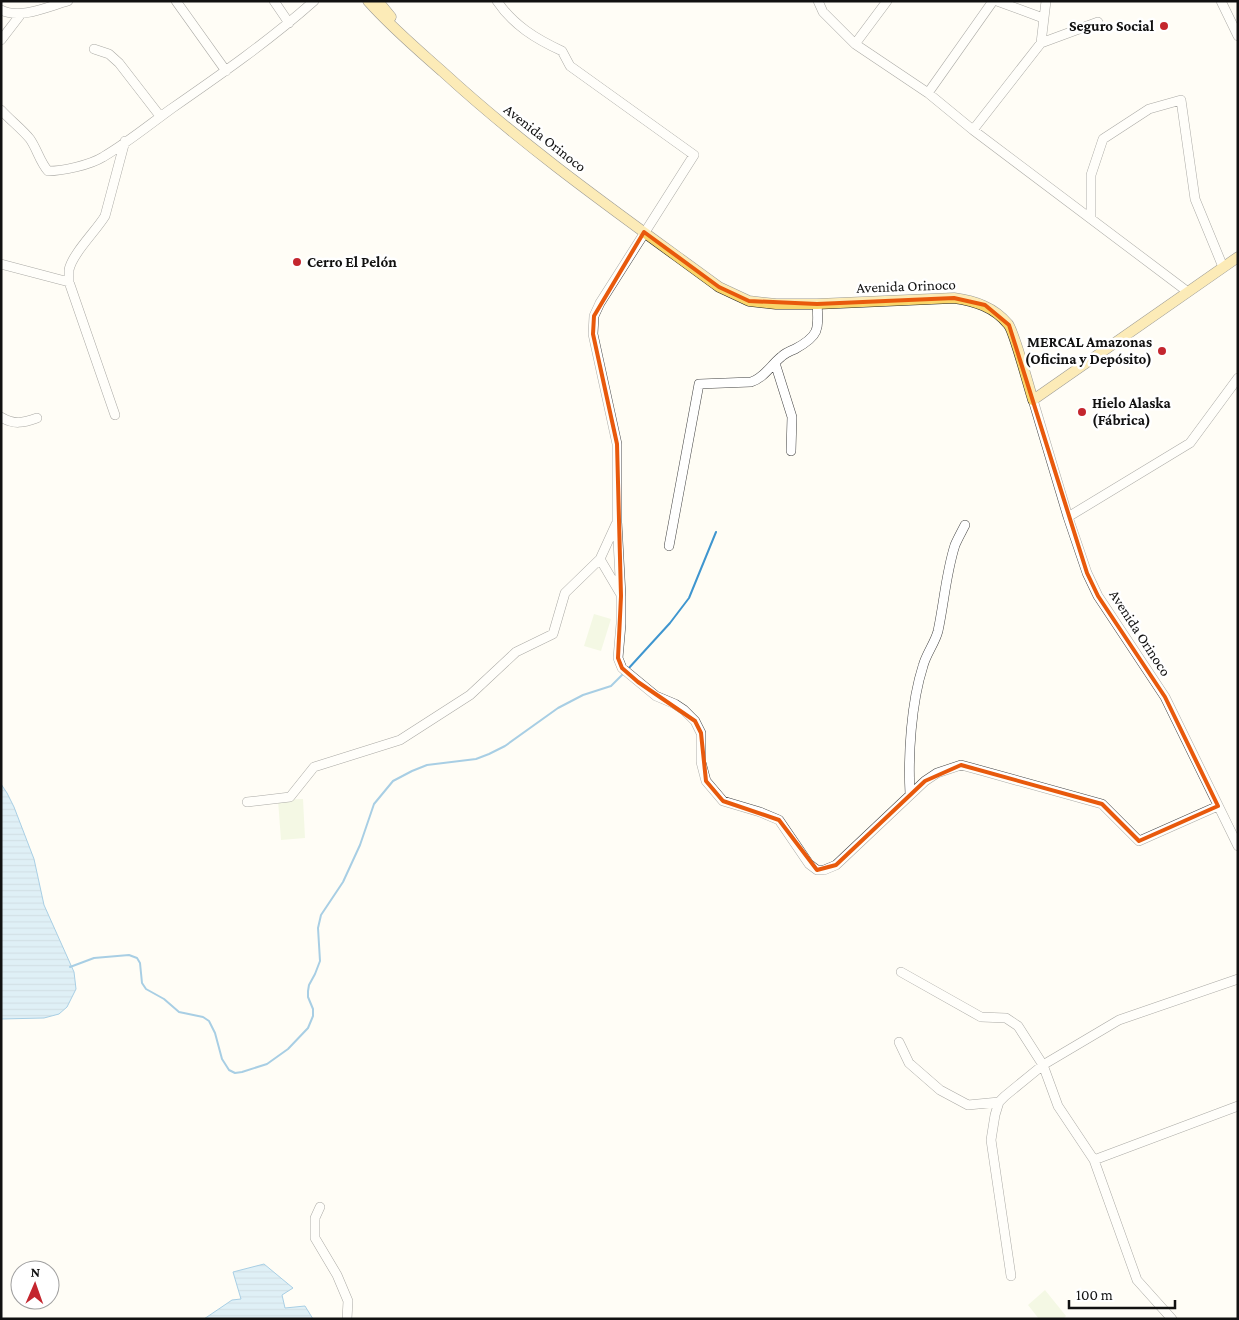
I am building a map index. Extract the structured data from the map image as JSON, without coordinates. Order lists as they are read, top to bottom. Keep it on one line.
{"streets":{"main road":["Avenida Orinoco"]},"places":["Seguro Social","Cerro El Pelón","MERCAL Amazonas (Oficina y Depósito)","Hielo Alaska (Fábrica)"],"scale_bar":"100 m","north":"top"}
